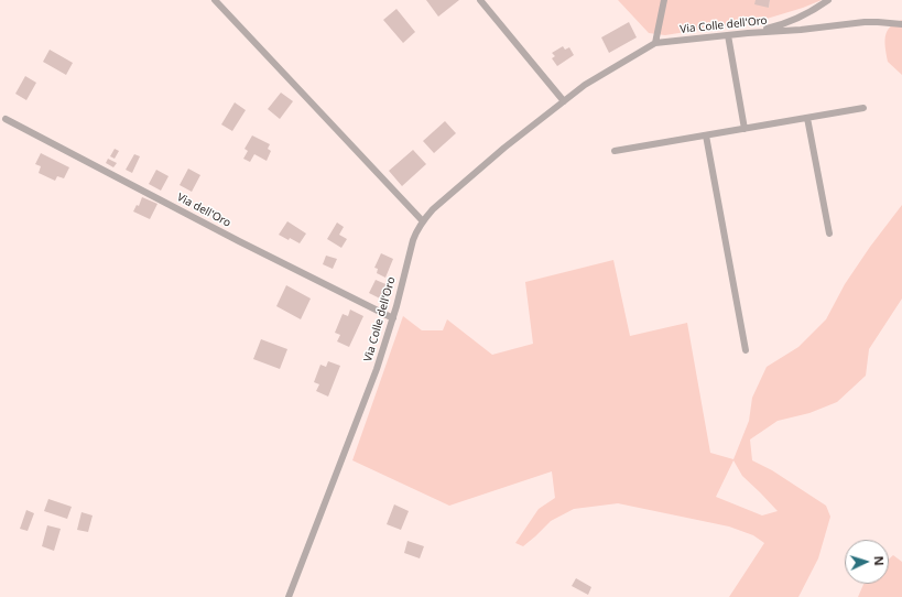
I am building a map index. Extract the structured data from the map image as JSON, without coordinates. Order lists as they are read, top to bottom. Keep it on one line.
{"streets":{"street":["Via Colle dell'Oro","Via dell'Oro"]},"crossings":[["Via Colle dell'Oro","Via dell'Oro"]],"north":"right"}
